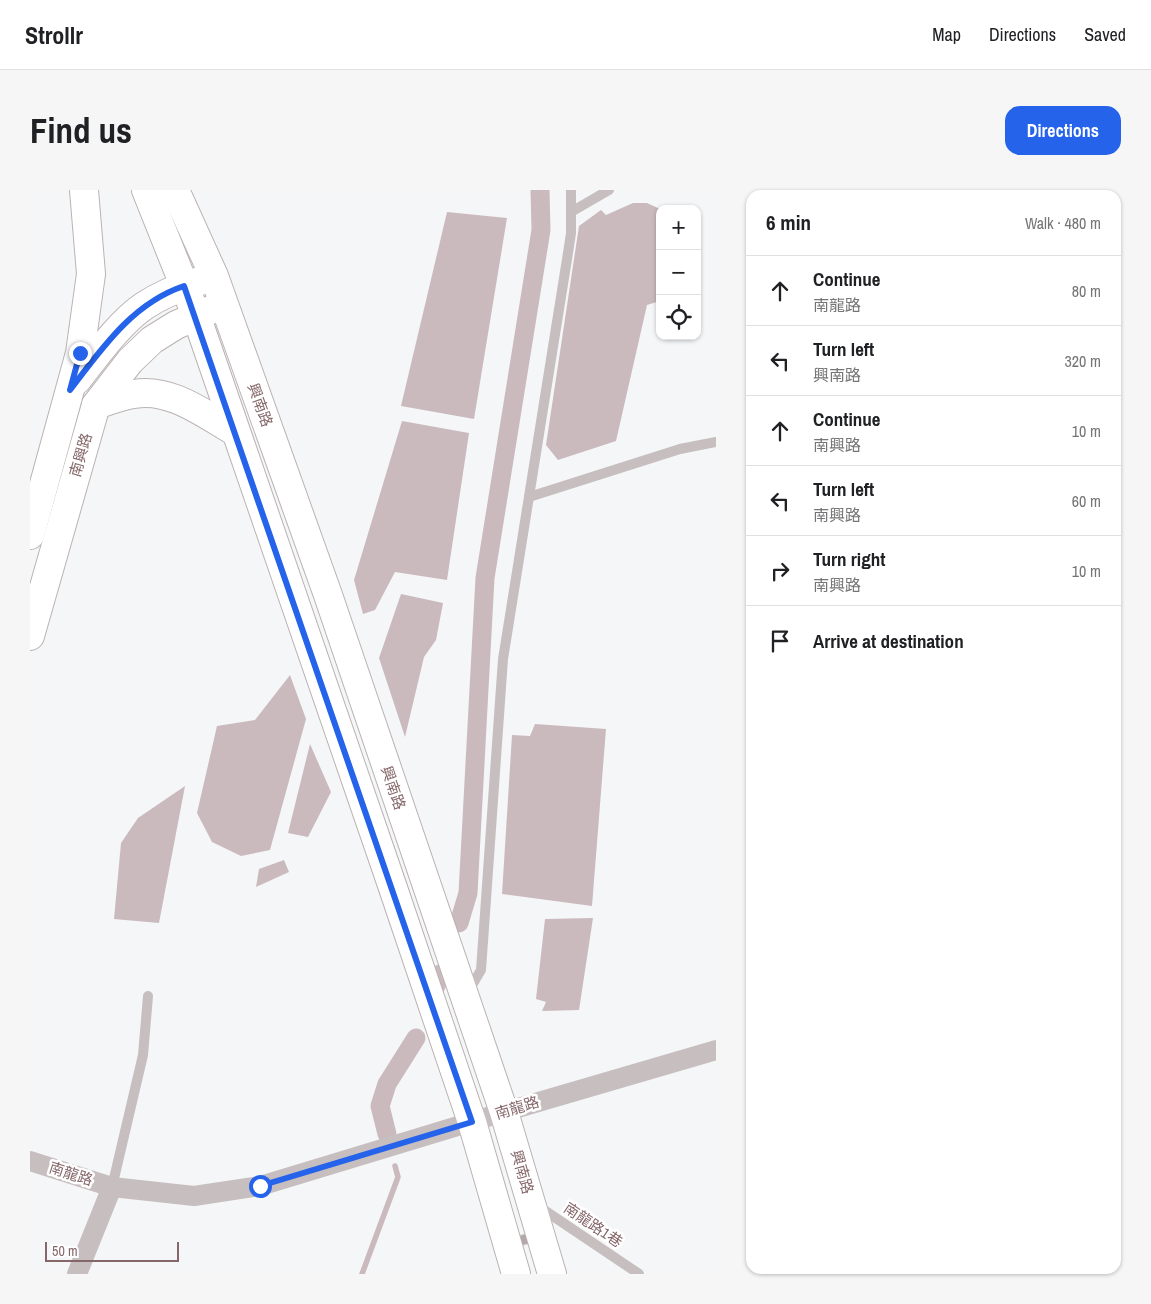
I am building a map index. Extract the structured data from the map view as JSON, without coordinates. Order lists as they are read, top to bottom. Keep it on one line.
{"streets":{"main road":["興南路","南興路"],"street":["南龍路"],"lane":["南龍路1巷"]},"crossings":[["興南路","南興路"],["興南路","南龍路"],["興南路","南龍路1巷"]],"scale_bar":"50 m","page":{"header":"Strollr","nav":["Map","Directions","Saved"],"buttons":"Directions","title":"Find us","heading":["6 min","Walk · 480 m"],"map_buttons":["+","−"],"list":[["Continue","南龍路","80 m"],["Turn left","興南路","320 m"],["Continue","南興路","10 m"],["Turn left","南興路","60 m"],["Turn right","南興路","10 m"],"Arrive at destination"],"scale":"50 m"}}
